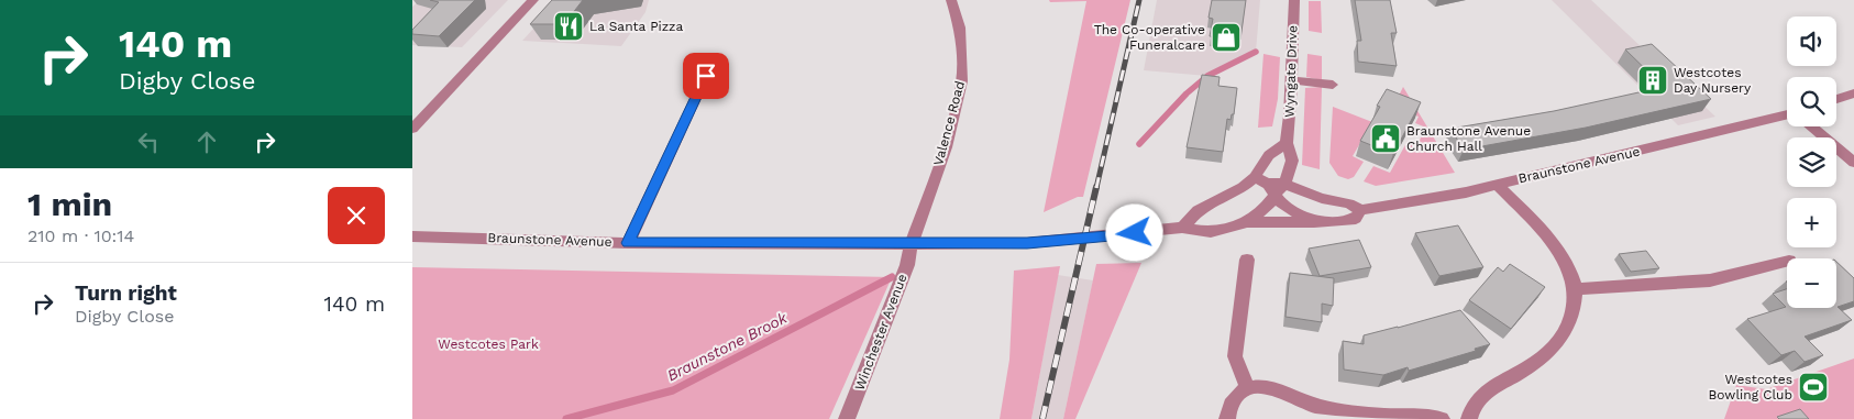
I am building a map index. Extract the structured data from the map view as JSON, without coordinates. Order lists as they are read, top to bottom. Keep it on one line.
{"streets":{"street":["Wyngate Drive","Valence Road","Braunstone Avenue","Winchester Avenue"]},"crossings":[["Wyngate Drive","Braunstone Avenue"],["Valence Road","Braunstone Avenue"],["Valence Road","Winchester Avenue"],["Braunstone Avenue","Winchester Avenue"]],"water":["Braunstone Brook"],"parks":["Westcotes Park"],"places":{"restaurant":["La Santa Pizza"],"shop":["The Co-operative Funeralcare"],"building":["Westcotes Day Nursery"],"public building":["Braunstone Avenue Church Hall"],"sports":["Westcotes Bowling Club"]},"page":{"turn":["140 m","Digby Close"],"map_buttons":["+","−"],"heading":["1 min","210 m · 10:14"],"list":[{"name":"Turn right","note":"Digby Close","value":"140 m"}]}}
